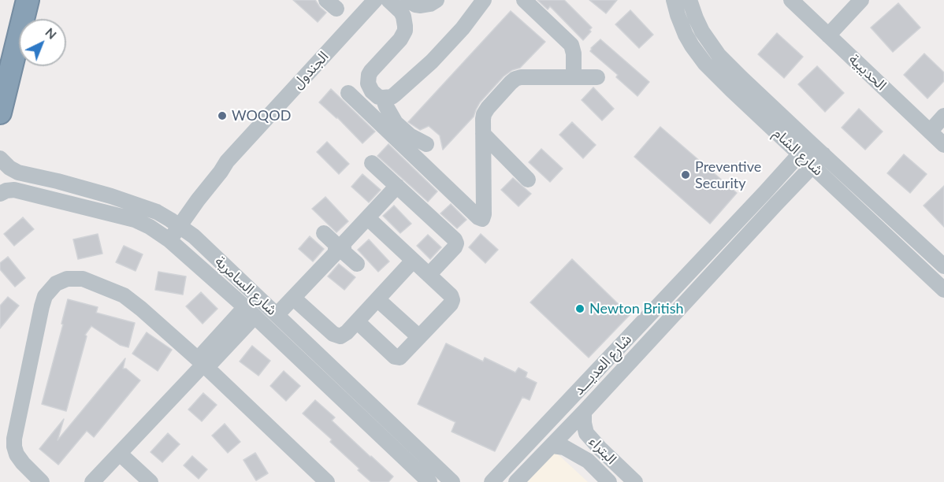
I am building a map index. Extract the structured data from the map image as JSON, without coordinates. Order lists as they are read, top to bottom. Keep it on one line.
{"streets":{"street":["الجندول","الحديبية","شارع الشام","شارع السامرية","شارع العديـــد","البتراء"]},"crossings":[["الجندول","شارع السامرية"],["شارع الشام","شارع العديـــد"],["شارع العديـــد","البتراء"]],"places":["WOQOD","Preventive Security","Newton British"],"north":"top right"}
